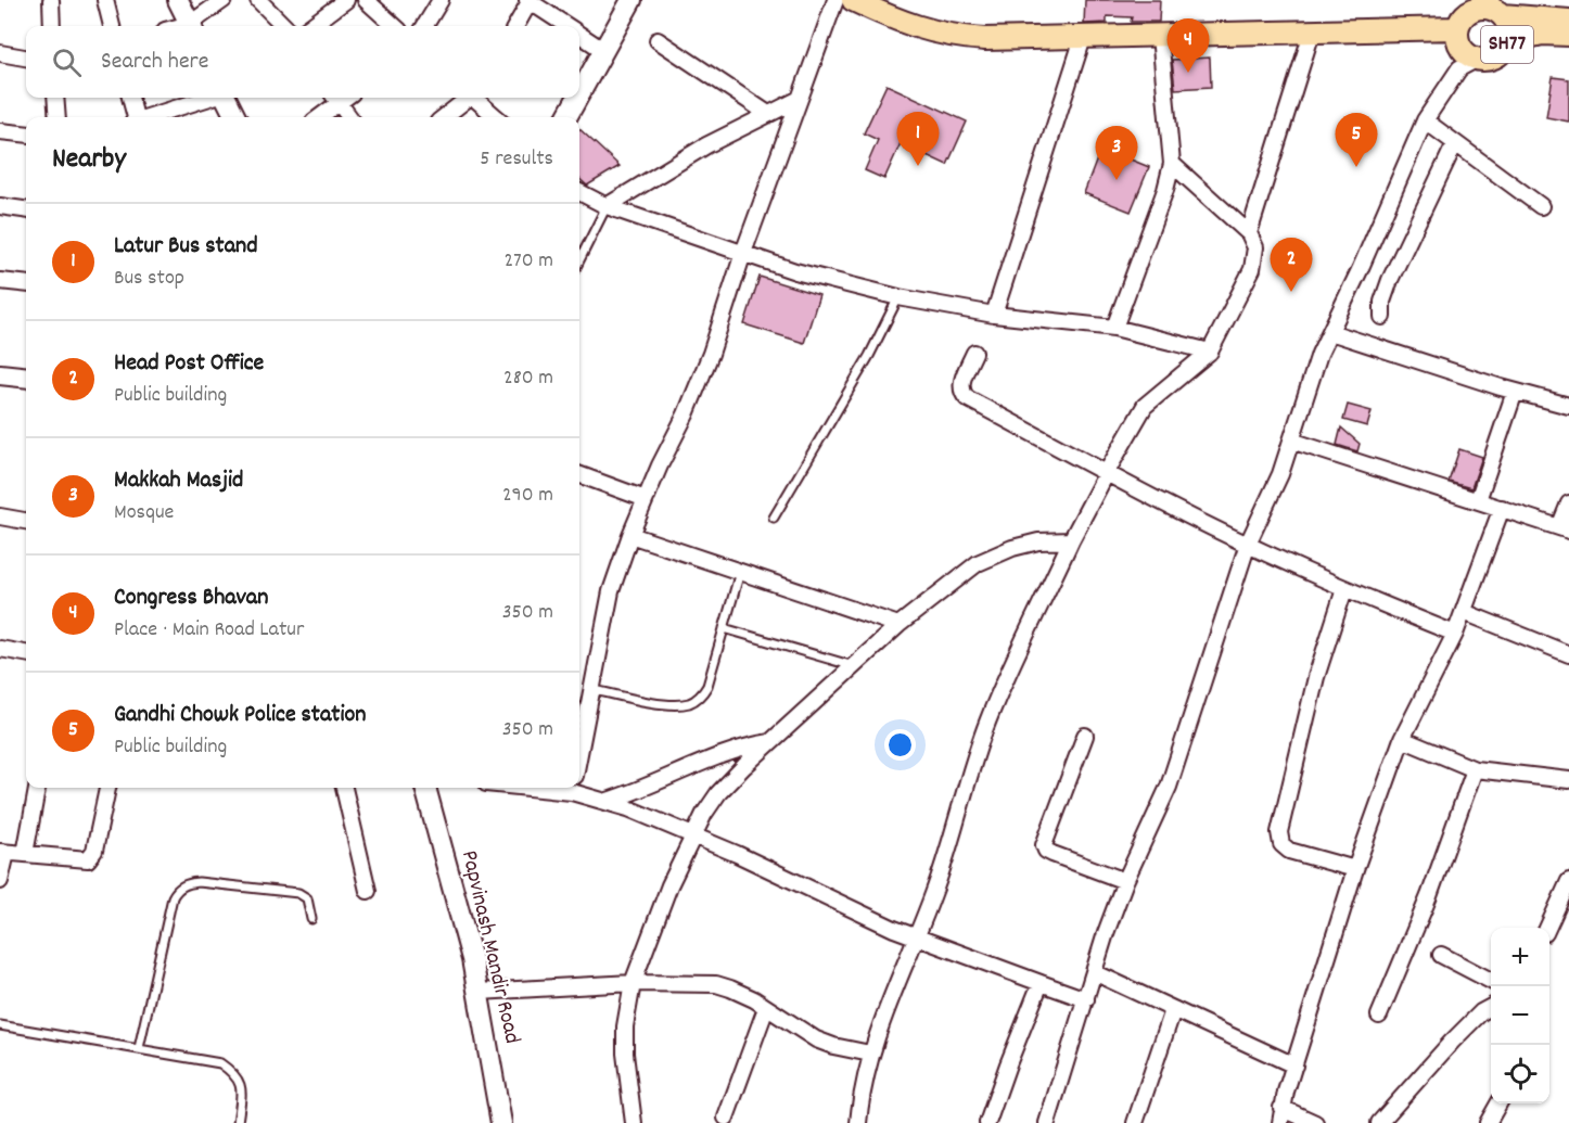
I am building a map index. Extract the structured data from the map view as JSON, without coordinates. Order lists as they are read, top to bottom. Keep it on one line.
{"streets":{"main road":["SH77"],"street":["Papvinash Mandir Road"]},"page":{"pins":["4","1","5","3","2"],"search":"Search here","heading":["Nearby","5 results"],"list":[{"mark":"1","name":"Latur Bus stand","note":"Bus stop","value":"270 m"},{"mark":"2","name":"Head Post Office","note":"Public building","value":"280 m"},{"mark":"3","name":"Makkah Masjid","note":"Mosque","value":"290 m"},{"mark":"4","name":"Congress Bhavan","note":"Place · Main Road Latur","value":"350 m"},{"mark":"5","name":"Gandhi Chowk Police station","note":"Public building","value":"350 m"}],"map_buttons":["+","−"]}}
